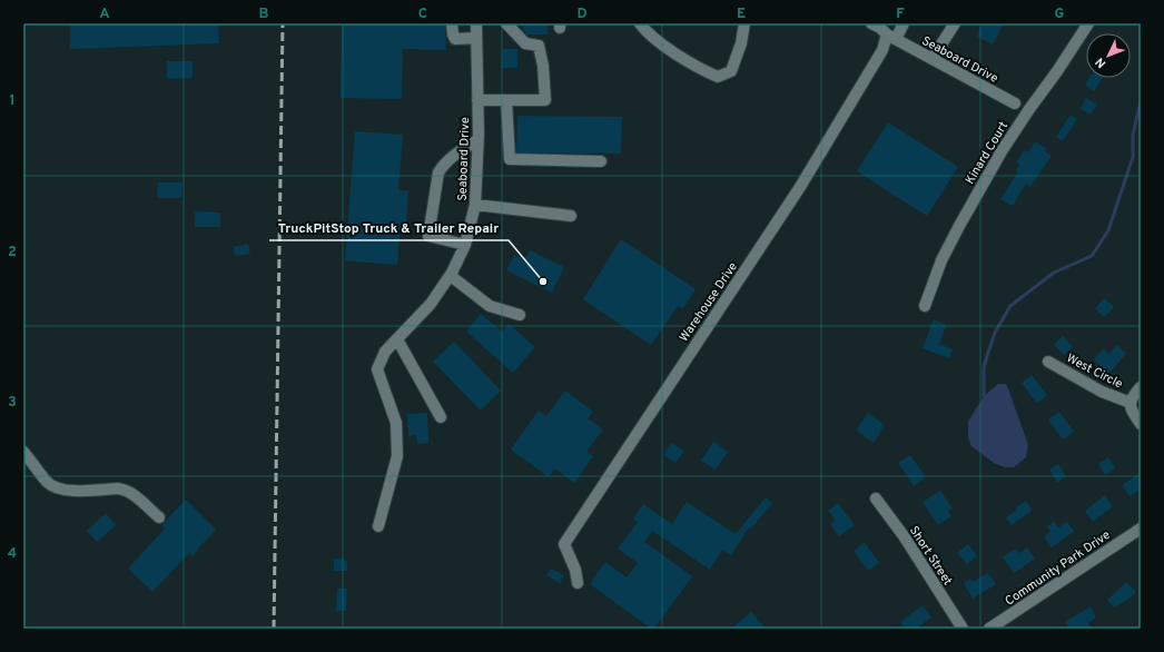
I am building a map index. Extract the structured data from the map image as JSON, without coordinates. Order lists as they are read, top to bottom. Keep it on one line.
{"streets":{"street":["Seaboard Drive","Kinard Court","Warehouse Drive","West Circle","Short Street","Community Park Drive"]},"crossings":[["Seaboard Drive","Warehouse Drive"]],"places":["TruckPitStop Truck & Trailer Repair"],"north":"bottom left","grid":{"columns":["A","B","C","D","E","F","G"],"rows":["1","2","3","4"]}}
